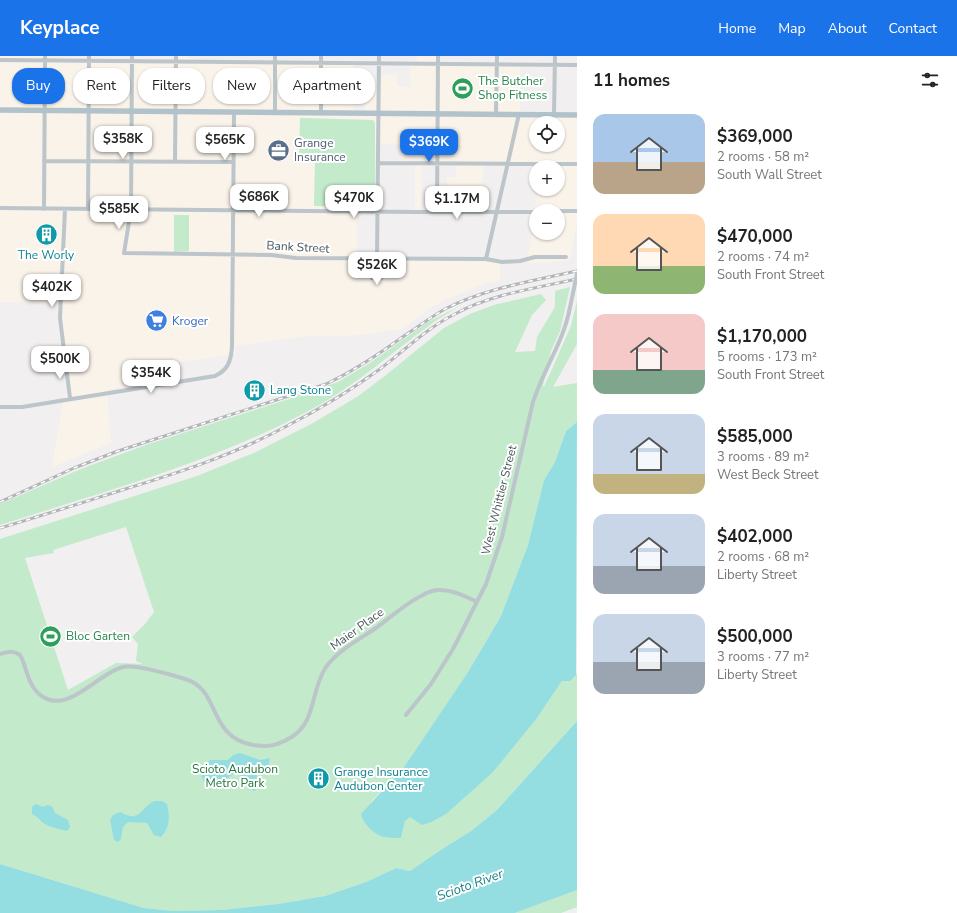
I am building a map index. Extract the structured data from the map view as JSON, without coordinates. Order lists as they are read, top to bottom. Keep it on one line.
{"streets":{"street":["Bank Street","West Whittier Street","Maier Place"]},"crossings":[["West Whittier Street","Maier Place"]],"water":["Scioto River"],"parks":["Scioto Audubon Metro Park"],"places":{"sports":["The Butcher Shop Fitness","Bloc Garten"],"office":["Grange Insurance"],"building":["The Worly","Lang Stone","Grange Insurance Audubon Center"],"supermarket":["Kroger"]},"page":{"header":"Keyplace","nav":["Home","Map","About","Contact"],"heading":"11 homes","chip":["Buy","Rent","Filters","New","Apartment"],"list":[{"name":"$369,000","note":"2 rooms · 58 m² · South Wall Street"},{"name":"$470,000","note":"2 rooms · 74 m² · South Front Street"},{"name":"$1,170,000","note":"5 rooms · 173 m² · South Front Street"},{"name":"$585,000","note":"3 rooms · 89 m² · West Beck Street"},{"name":"$402,000","note":"2 rooms · 68 m² · Liberty Street"},{"name":"$500,000","note":"3 rooms · 77 m² · Liberty Street"}],"map_buttons":["+","−"],"price":["$358K","$565K","$369K","$686K","$470K","$1.17M","$585K","$526K","$402K","$500K","$354K"]}}
